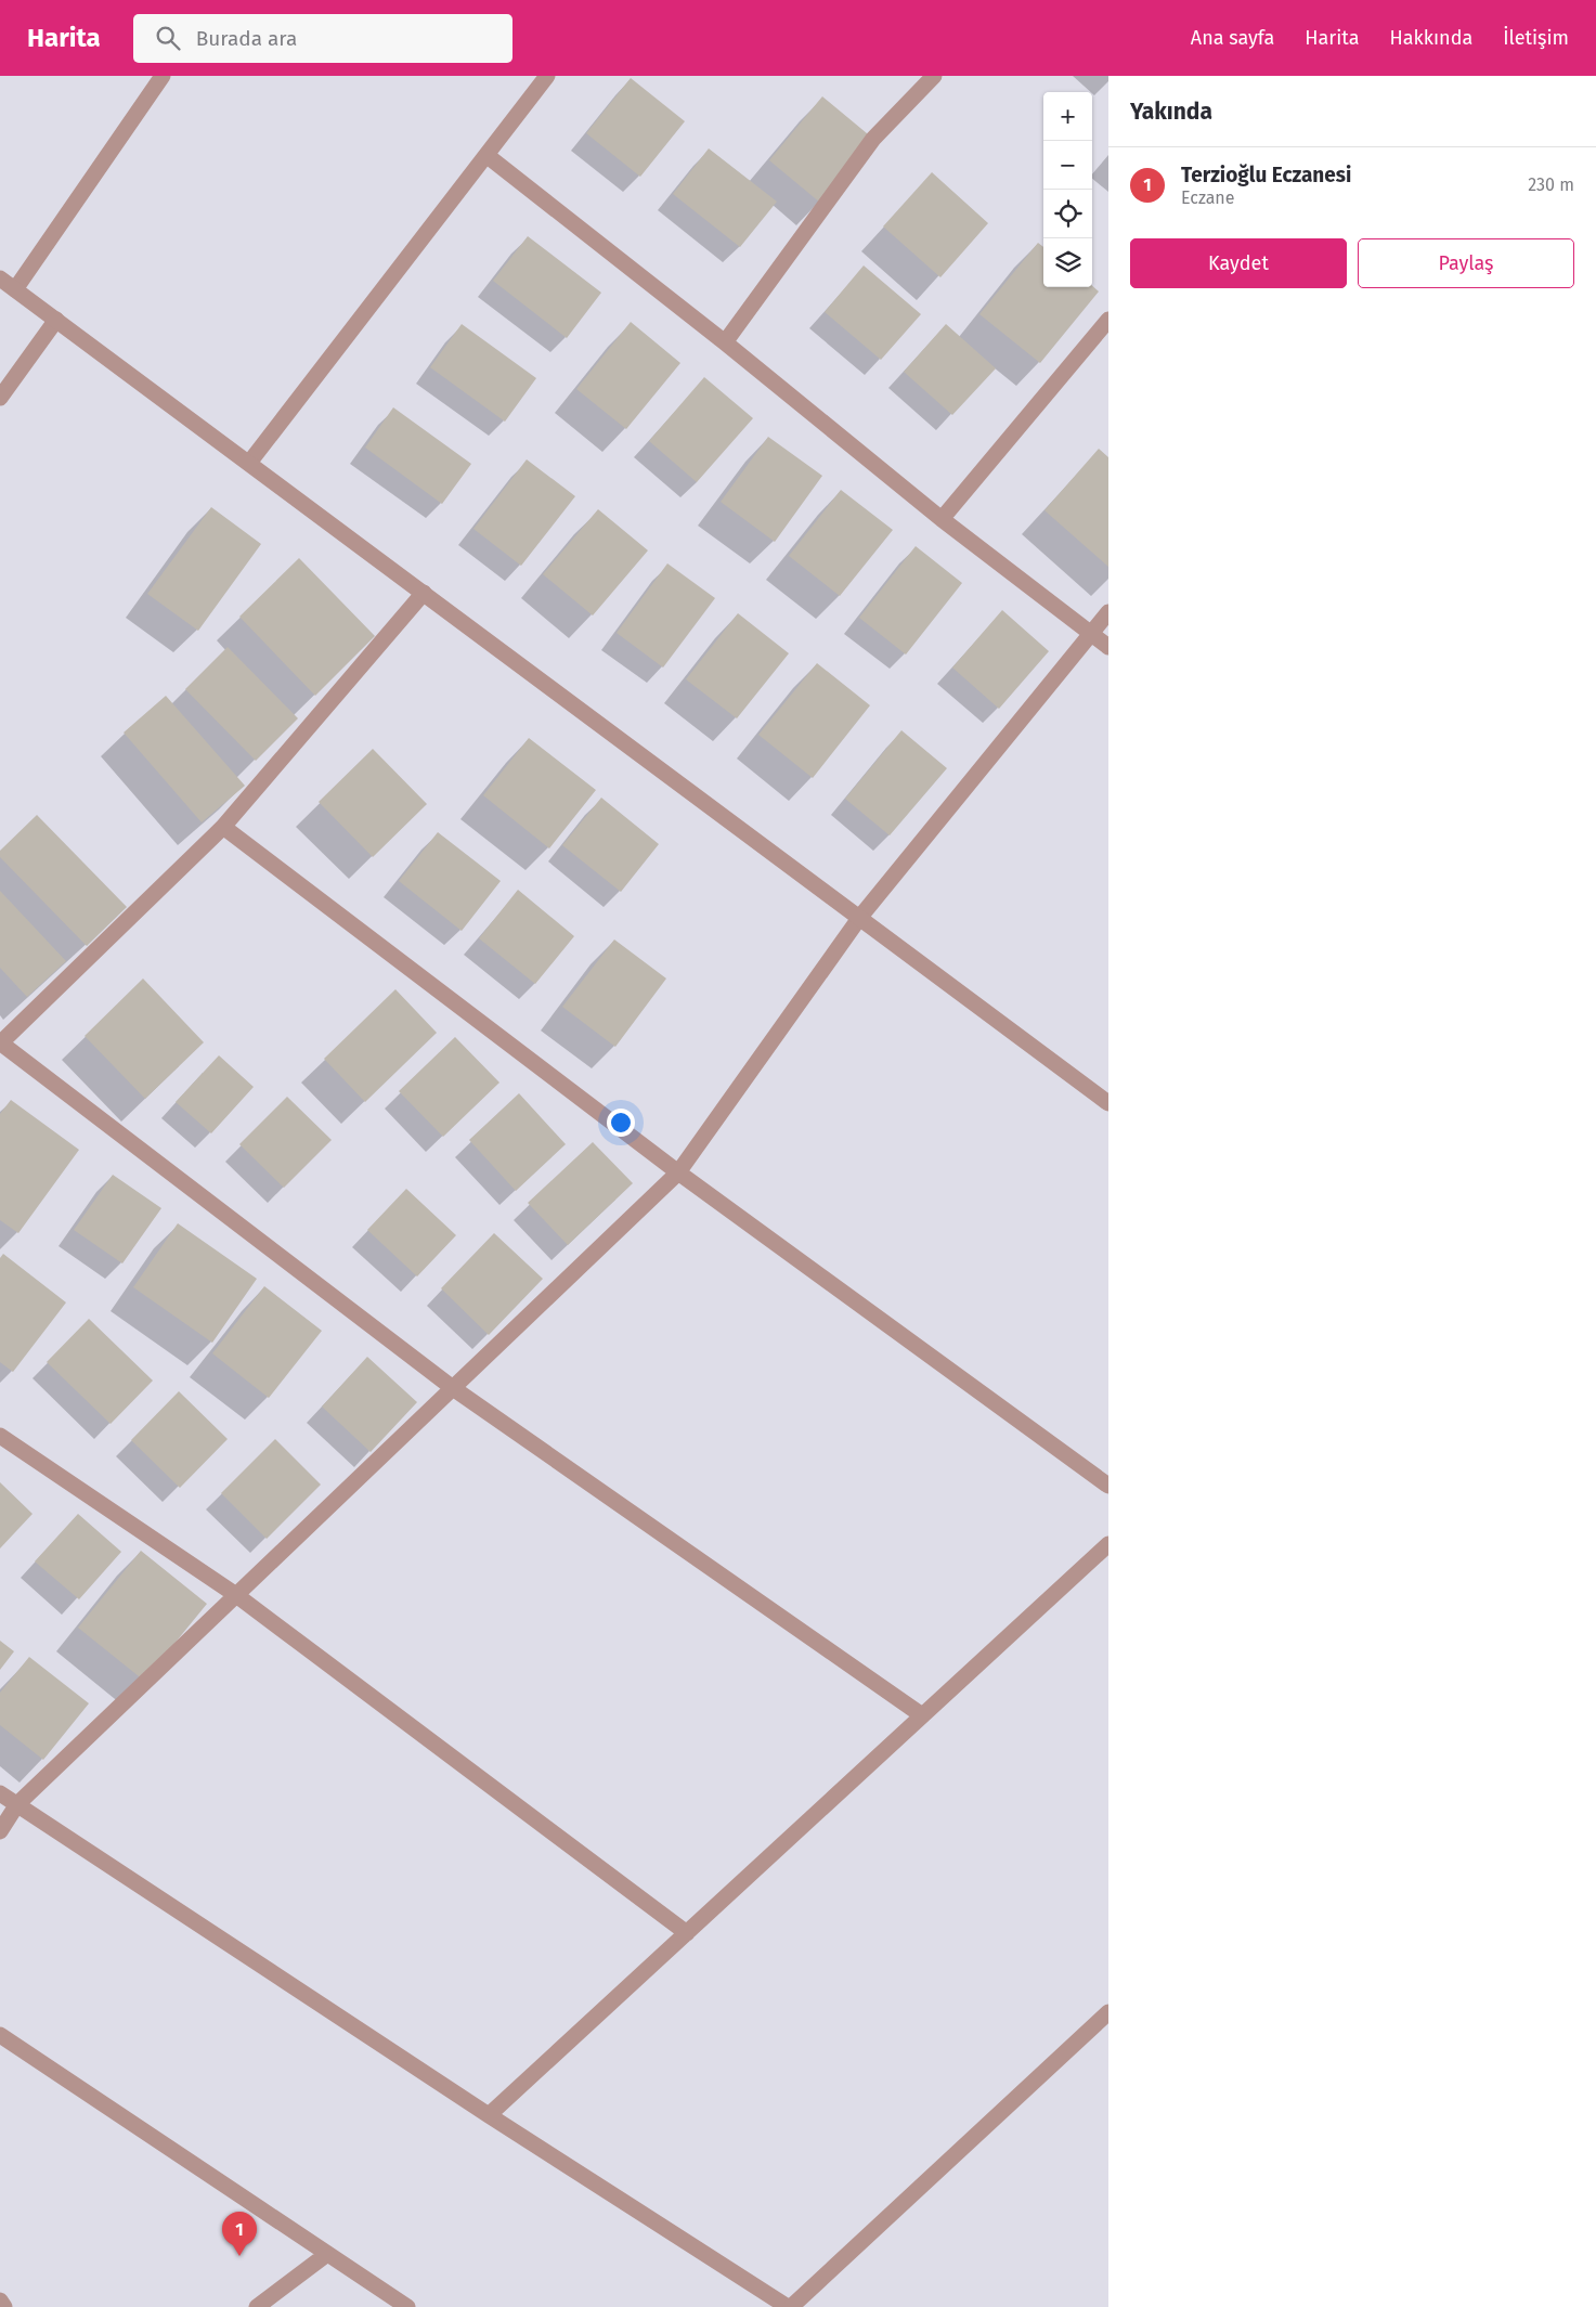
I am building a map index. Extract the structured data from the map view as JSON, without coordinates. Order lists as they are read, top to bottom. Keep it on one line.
{"page":{"header":"Harita","search":"Burada ara","nav":["Ana sayfa","Harita","Hakkında","İletişim"],"heading":"Yakında","map_buttons":["+","−"],"list":[{"mark":"1","name":"Terzioğlu Eczanesi","note":"Eczane","value":"230 m"}],"buttons":["Kaydet","Paylaş"],"pins":"1"}}
